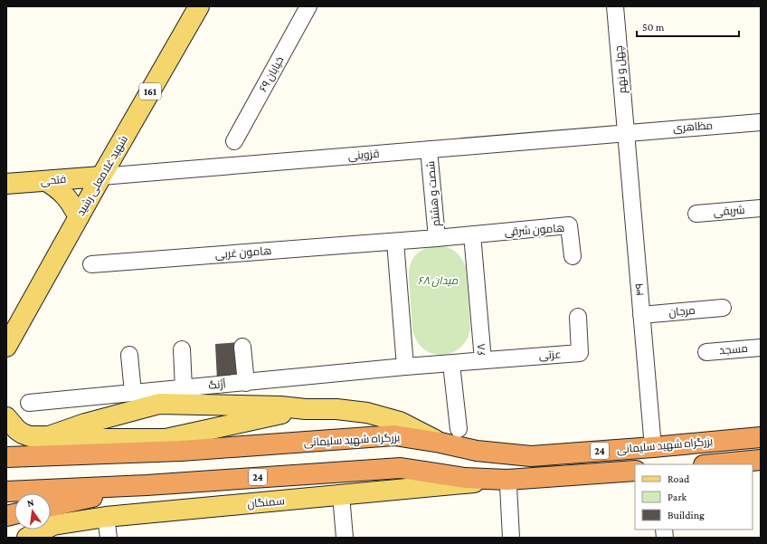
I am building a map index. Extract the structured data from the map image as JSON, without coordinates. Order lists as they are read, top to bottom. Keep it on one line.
{"streets":{"highway":["بزرگراه شهید سلیمانی","24"],"main road":["161","شهید غلامعلی رشید","فتحی","سمنگان"],"street":["چهل و نهم","خیابان ۶۹","مظاهری","قزوینی","شصت و هشتم","شریفی","هامون شرقی","هامون غربی","۴۹","مرجان","۶۸","مسجد","عزتی","آژنگ"]},"crossings":[["چهل و نهم","مظاهری"],["چهل و نهم","قزوینی"],["چهل و نهم","۴۹"],["مظاهری","قزوینی"],["مظاهری","۴۹"],["قزوینی","شهید غلامعلی رشید"],["قزوینی","فتحی"],["قزوینی","شصت و هشتم"],["قزوینی","۴۹"],["شهید غلامعلی رشید","فتحی"],["هامون شرقی","۶۸"],["۴۹","مرجان"],["۴۹","بزرگراه شهید سلیمانی"],["۶۸","عزتی"],["۶۸","آژنگ"],["بزرگراه شهید سلیمانی","سمنگان"]],"parks":["میدان ۶۸"],"legend":["Road","Park","Building"],"scale_bar":"50 m","north":"top"}
